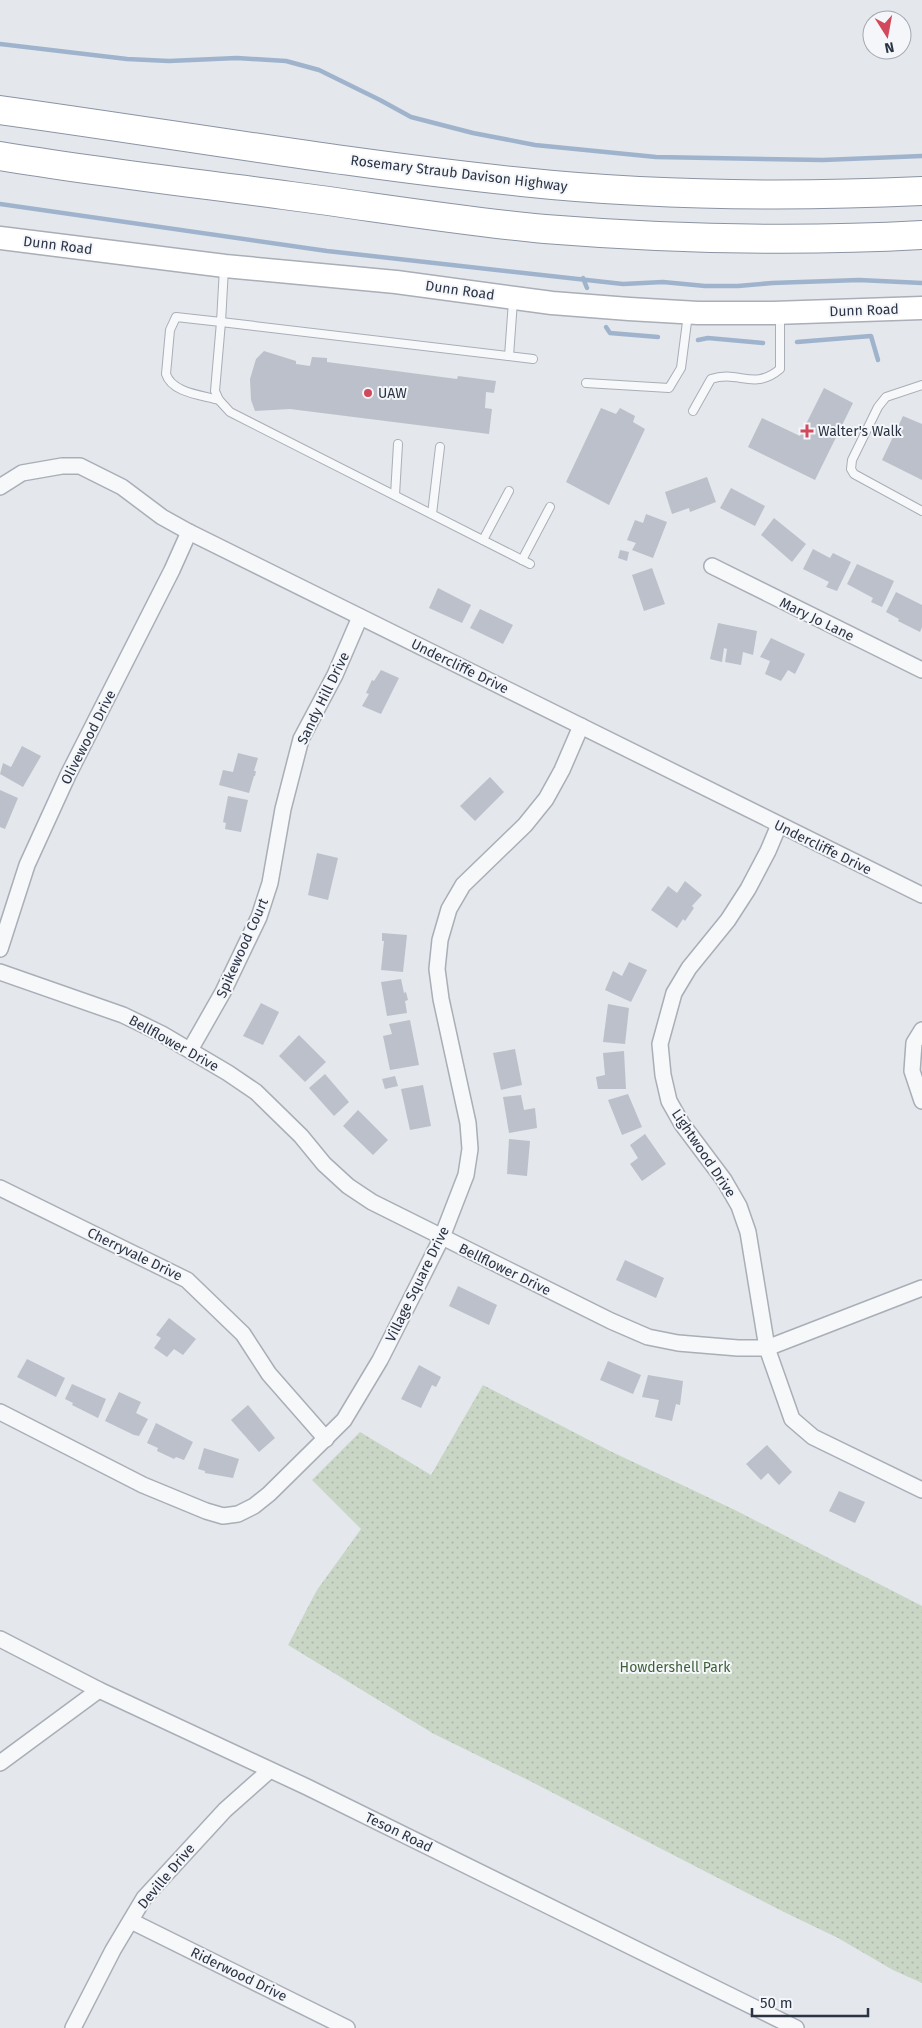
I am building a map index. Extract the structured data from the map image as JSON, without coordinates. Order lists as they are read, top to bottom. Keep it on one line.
{"streets":{"highway":["Rosemary Straub Davison Highway"],"street":["Dunn Road","Mary Jo Lane","Undercliffe Drive","Sandy Hill Drive","Olivewood Drive","Spikewood Court","Bellflower Drive","Lightwood Drive","Cherryvale Drive","Village Square Drive","Teson Road","Deville Drive","Riderwood Drive"]},"crossings":[["Undercliffe Drive","Sandy Hill Drive"],["Undercliffe Drive","Olivewood Drive"],["Undercliffe Drive","Lightwood Drive"],["Undercliffe Drive","Village Square Drive"],["Sandy Hill Drive","Spikewood Court"],["Spikewood Court","Bellflower Drive"],["Bellflower Drive","Lightwood Drive"],["Bellflower Drive","Village Square Drive"],["Cherryvale Drive","Village Square Drive"],["Teson Road","Deville Drive"],["Deville Drive","Riderwood Drive"]],"parks":["Howdershell Park"],"places":{"other":["UAW"],"health":["Walter's Walk"]},"scale_bar":"50 m","north":"bottom"}
